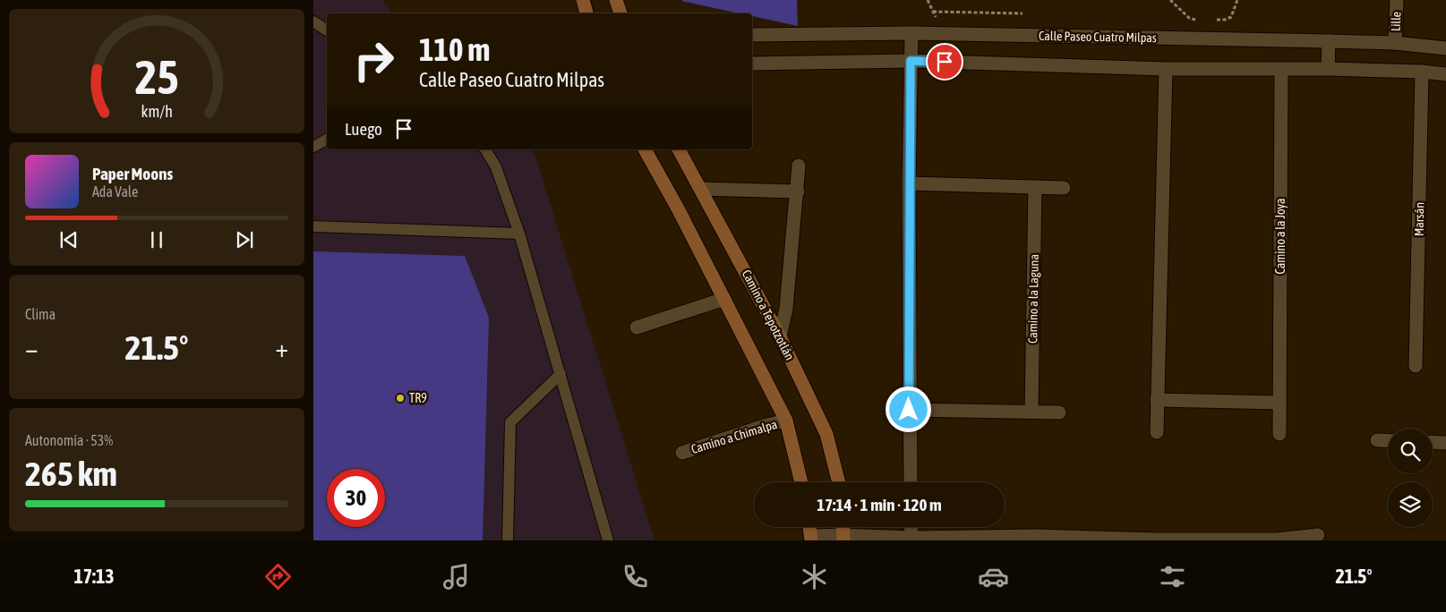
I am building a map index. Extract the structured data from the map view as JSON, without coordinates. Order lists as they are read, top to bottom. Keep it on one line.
{"streets":{"main road":["Camino a Tepotzotlán"],"street":["Lille","Calle Paseo Cuatro Milpas","Marsán","Camino a la Joya","Camino a la Laguna","Camino a Chimalpa"]},"crossings":[["Lille","Calle Paseo Cuatro Milpas"]],"places":["TR9"],"page":{"turn":["110 m","Calle Paseo Cuatro Milpas"],"then":"Luego","song":["Paper Moons","Ada Vale"],"tile":["Clima",["Autonomía · 53%","265 km"]],"heat":["−","21.5°","+"],"limit":"30","trip":"17:14 · 1 min · 120 m","tabs":["17:13","21.5°"],"gauge":["25","km/h"]}}
